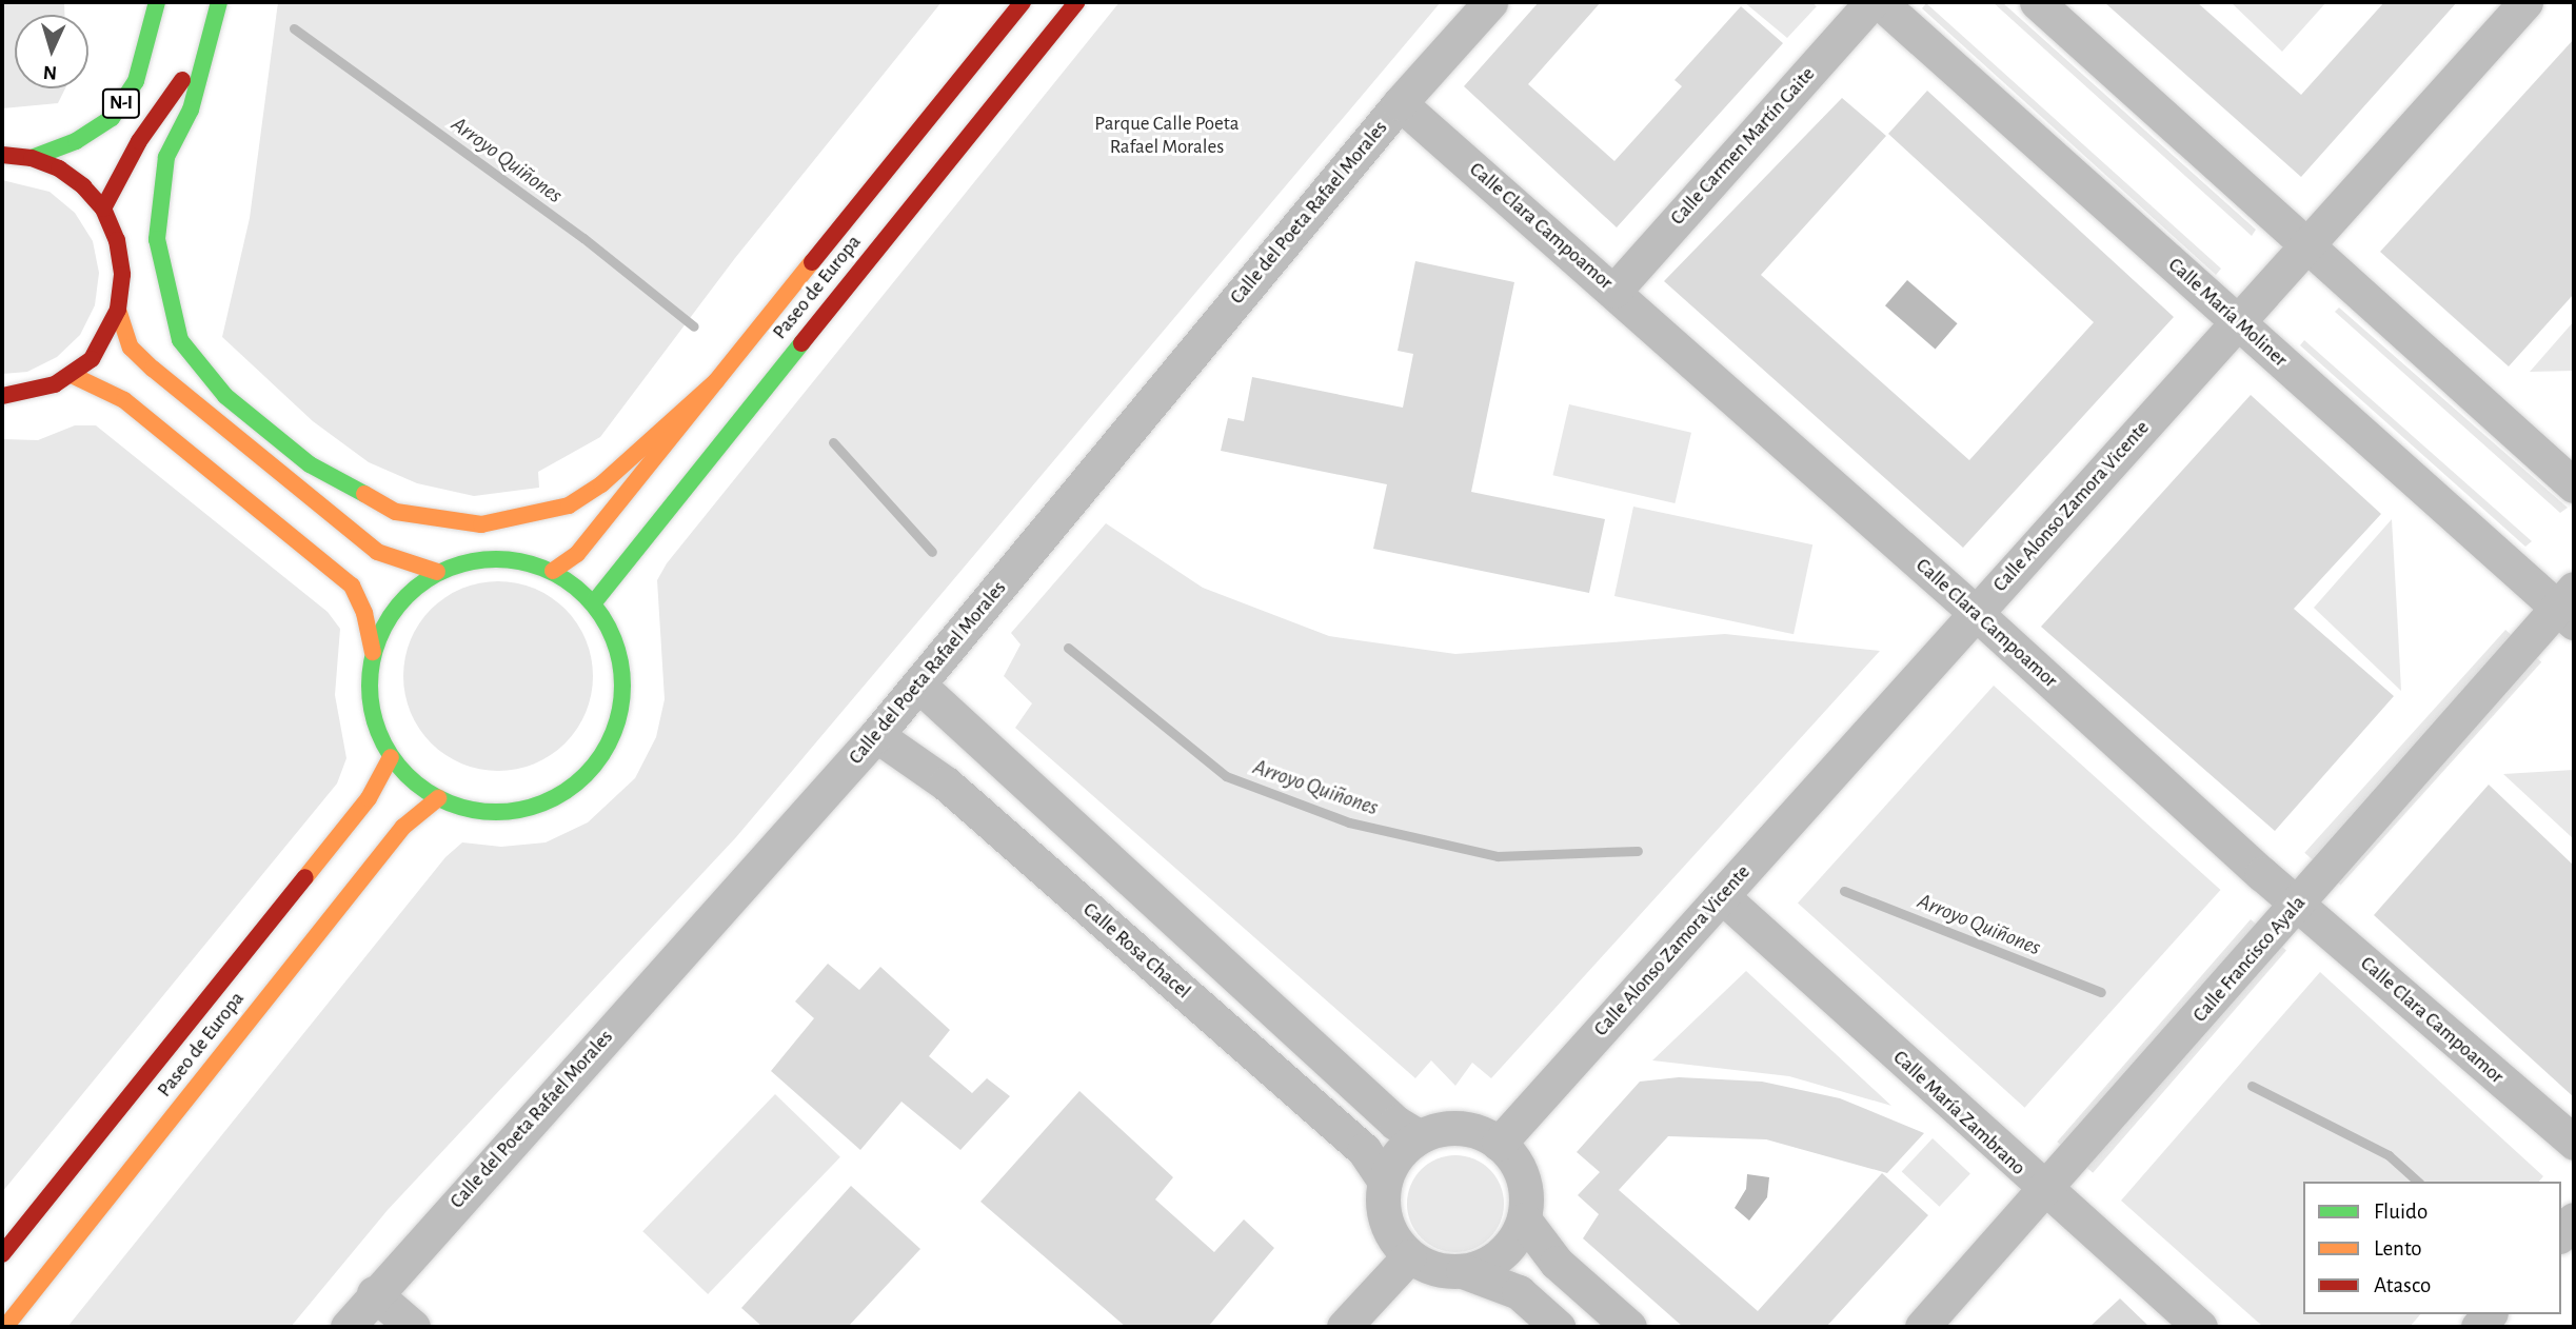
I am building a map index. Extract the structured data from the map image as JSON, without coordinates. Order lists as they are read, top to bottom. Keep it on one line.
{"streets":{"main road":["N-I","Paseo de Europa"],"street":["Calle Carmen Martín Gaite","Calle del Poeta Rafael Morales","Calle Clara Campoamor","Calle María Moliner","Calle Alonso Zamora Vicente","Calle Rosa Chacel","Calle Francisco Ayala","Calle María Zambrano"]},"crossings":[["Calle Carmen Martín Gaite","Calle Clara Campoamor"],["Calle del Poeta Rafael Morales","Calle Clara Campoamor"],["Calle del Poeta Rafael Morales","Calle Rosa Chacel"],["Calle Clara Campoamor","Calle Alonso Zamora Vicente"],["Calle Clara Campoamor","Calle Francisco Ayala"],["Calle María Moliner","Calle Alonso Zamora Vicente"],["Calle María Moliner","Calle Francisco Ayala"],["Calle Alonso Zamora Vicente","Calle Rosa Chacel"],["Calle Alonso Zamora Vicente","Calle María Zambrano"],["Calle Francisco Ayala","Calle María Zambrano"]],"water":["Arroyo Quiñones"],"parks":["Parque Calle Poeta Rafael Morales"],"legend":["Fluido","Lento","Atasco"],"north":"bottom"}
